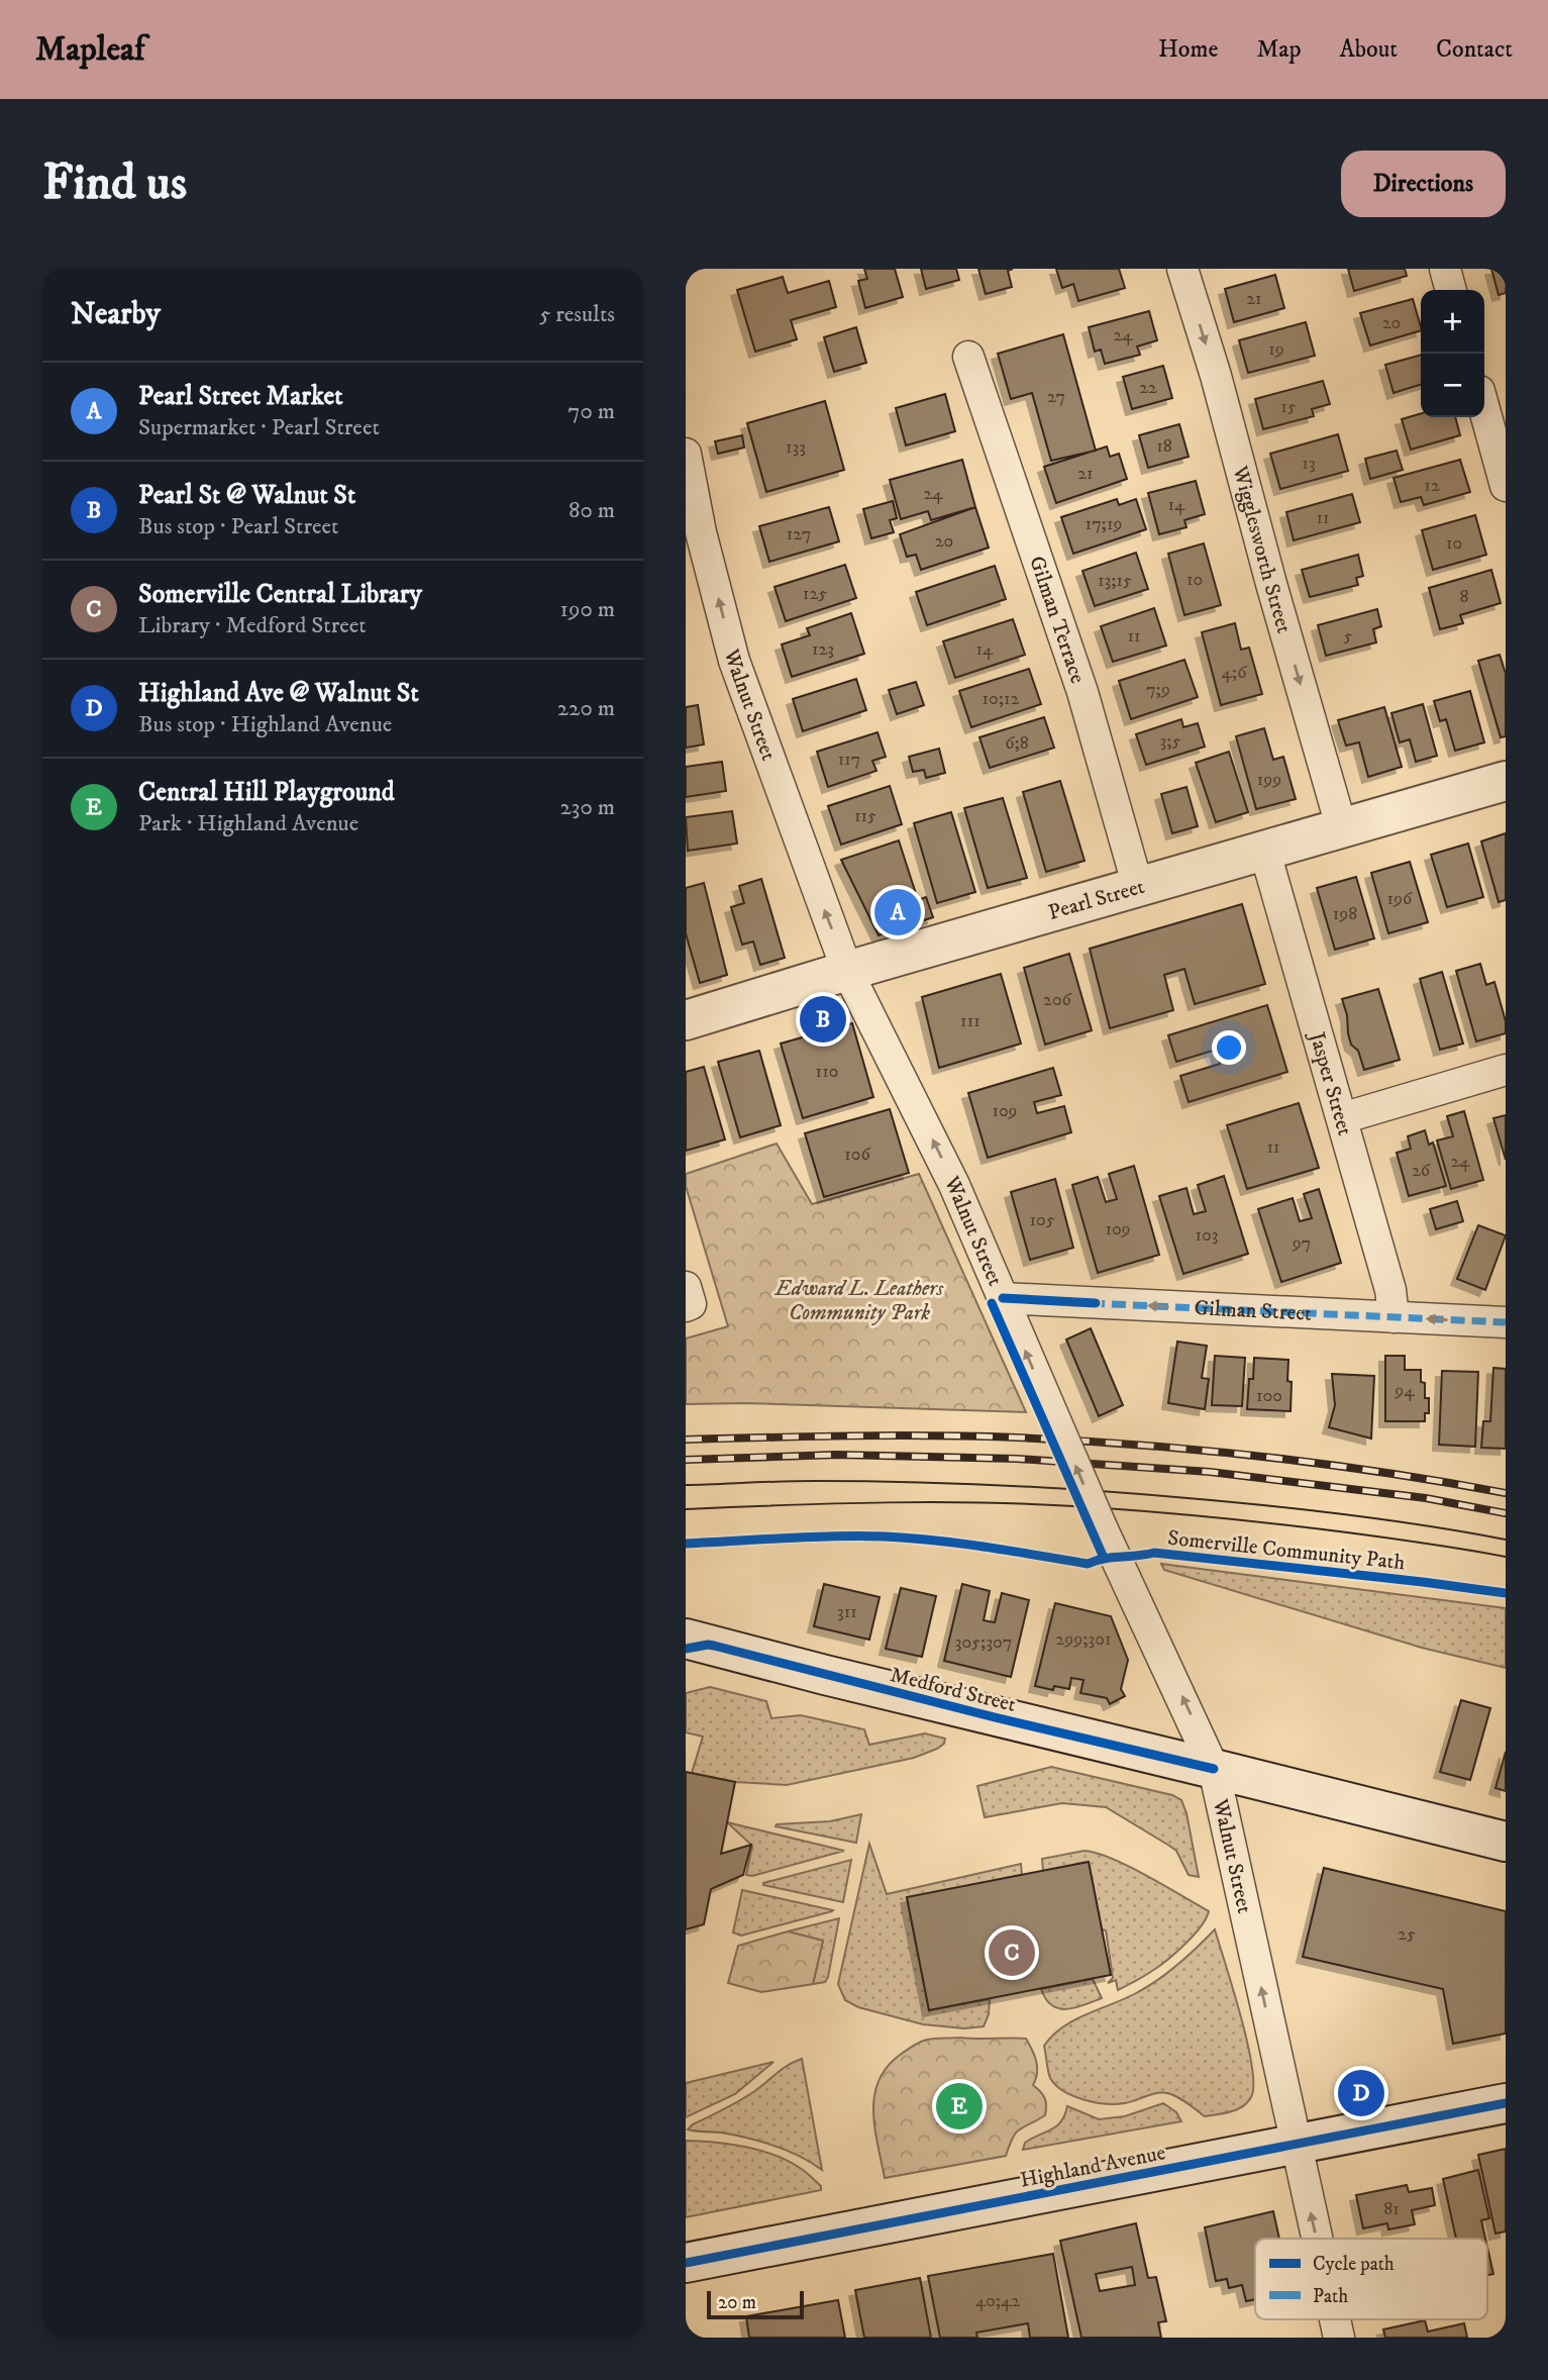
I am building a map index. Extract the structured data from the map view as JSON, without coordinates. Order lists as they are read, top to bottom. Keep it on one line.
{"streets":{"main road":["Pearl Street","Medford Street","Highland Avenue"],"street":["Wigglesworth Street","Gilman Terrace","Walnut Street","Jasper Street","Gilman Street"],"cycle path":["Somerville Community Path"]},"crossings":[["Wigglesworth Street","Pearl Street"],["Gilman Terrace","Pearl Street"],["Walnut Street","Pearl Street"],["Walnut Street","Gilman Street"],["Walnut Street","Medford Street"],["Walnut Street","Highland Avenue"],["Pearl Street","Jasper Street"],["Jasper Street","Gilman Street"]],"one_way":["Wigglesworth Street","Walnut Street"],"parks":["Edward L. Leathers Community Park"],"house_numbers":["21","20","24","19","22","27","15","18","133","13","21","12","24","14","11","17;19","127","20","10","10","13;15","125","8","11","5","123","14","4;6","7;9","10;12","3;5","6;8","117","199","115","196","198","206","111","110","109","11","106","24","26","105","109","103","97","94","100","311","299;301","305;307","25","81","40;42"],"legend":["Cycle path","Path"],"scale_bar":"20 m","page":{"header":"Mapleaf","nav":["Home","Map","About","Contact"],"buttons":"Directions","title":"Find us","heading":["Nearby","5 results"],"map_buttons":["+","−"],"list":[{"mark":"A","name":"Pearl Street Market","note":"Supermarket · Pearl Street","value":"70 m"},{"mark":"B","name":"Pearl St @ Walnut St","note":"Bus stop · Pearl Street","value":"80 m"},{"mark":"C","name":"Somerville Central Library","note":"Library · Medford Street","value":"190 m"},{"mark":"D","name":"Highland Ave @ Walnut St","note":"Bus stop · Highland Avenue","value":"220 m"},{"mark":"E","name":"Central Hill Playground","note":"Park · Highland Avenue","value":"230 m"}],"pins":["A","B","C","D","E"],"scale":"20 m"}}
